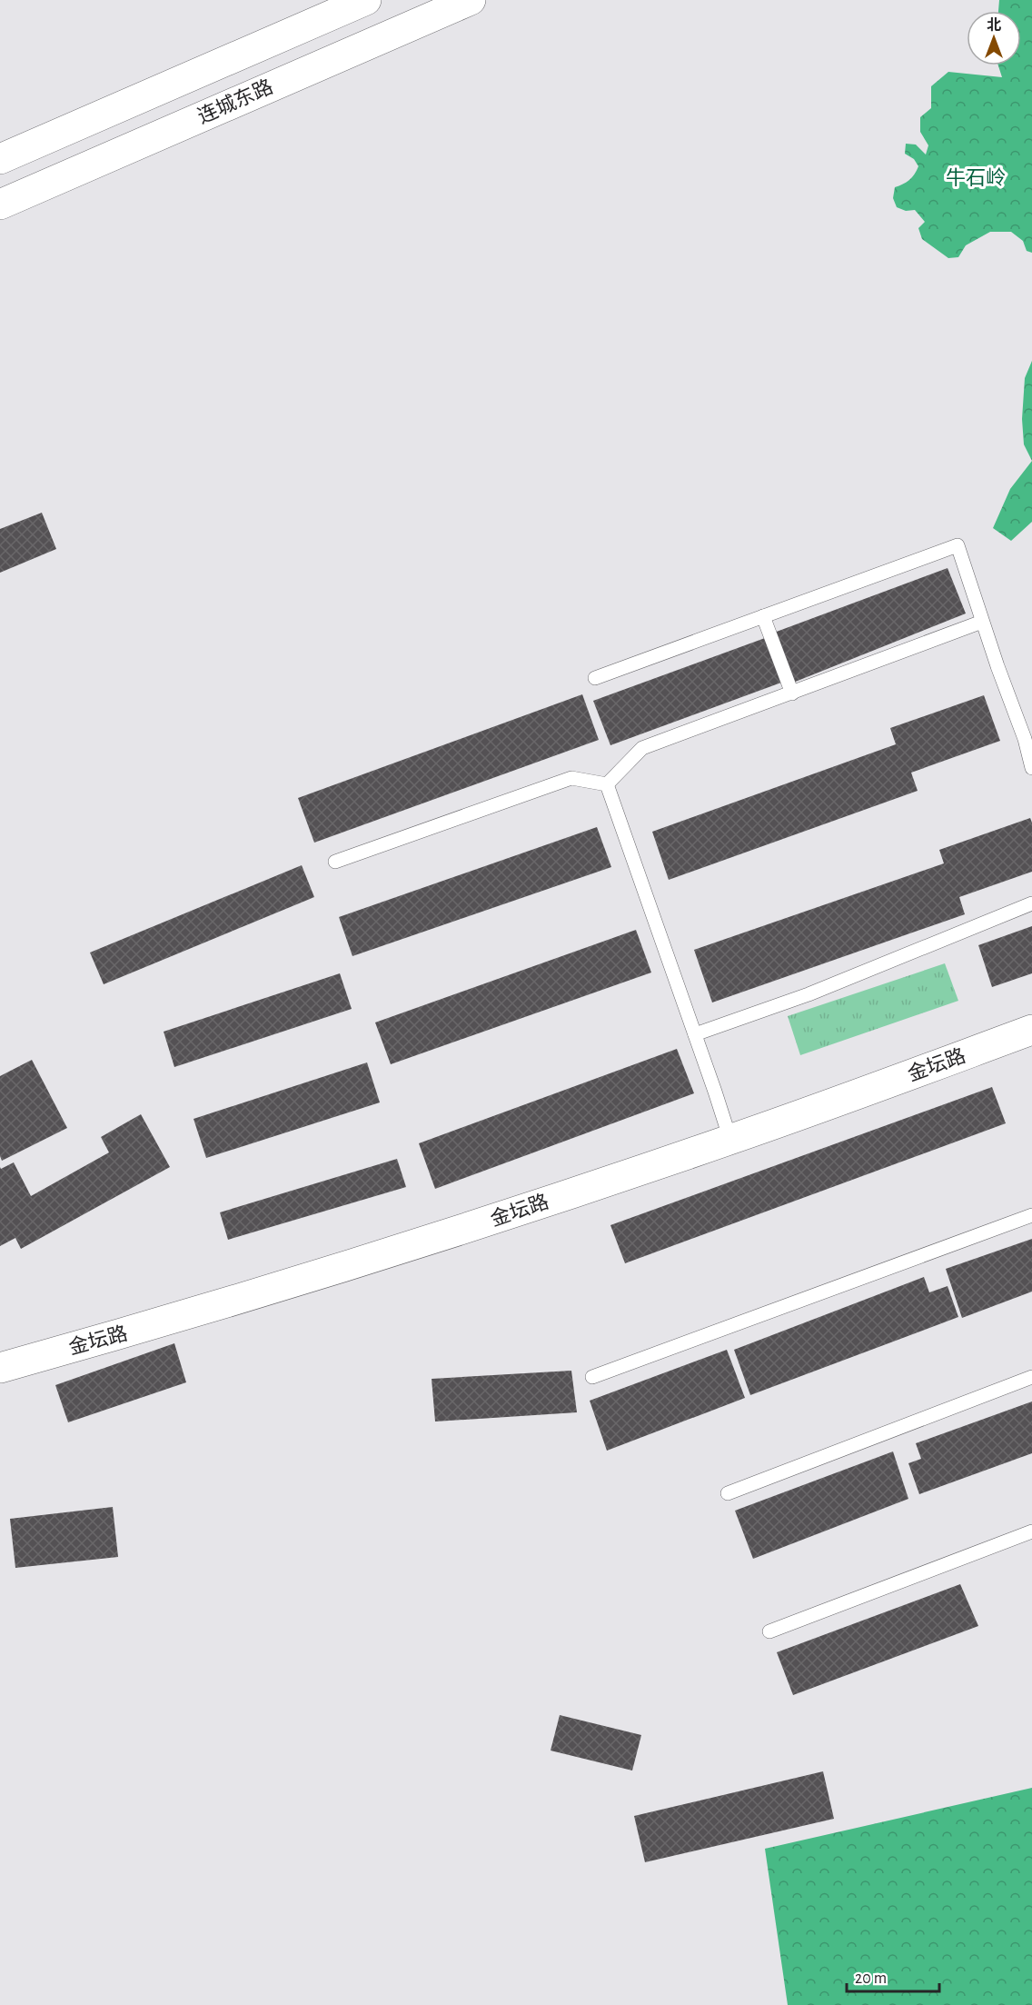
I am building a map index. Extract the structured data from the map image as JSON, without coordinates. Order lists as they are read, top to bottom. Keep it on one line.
{"streets":{"main road":["连城东路","金坛路"]},"parks":["牛石岭"],"scale_bar":"20 m","north":"top"}
